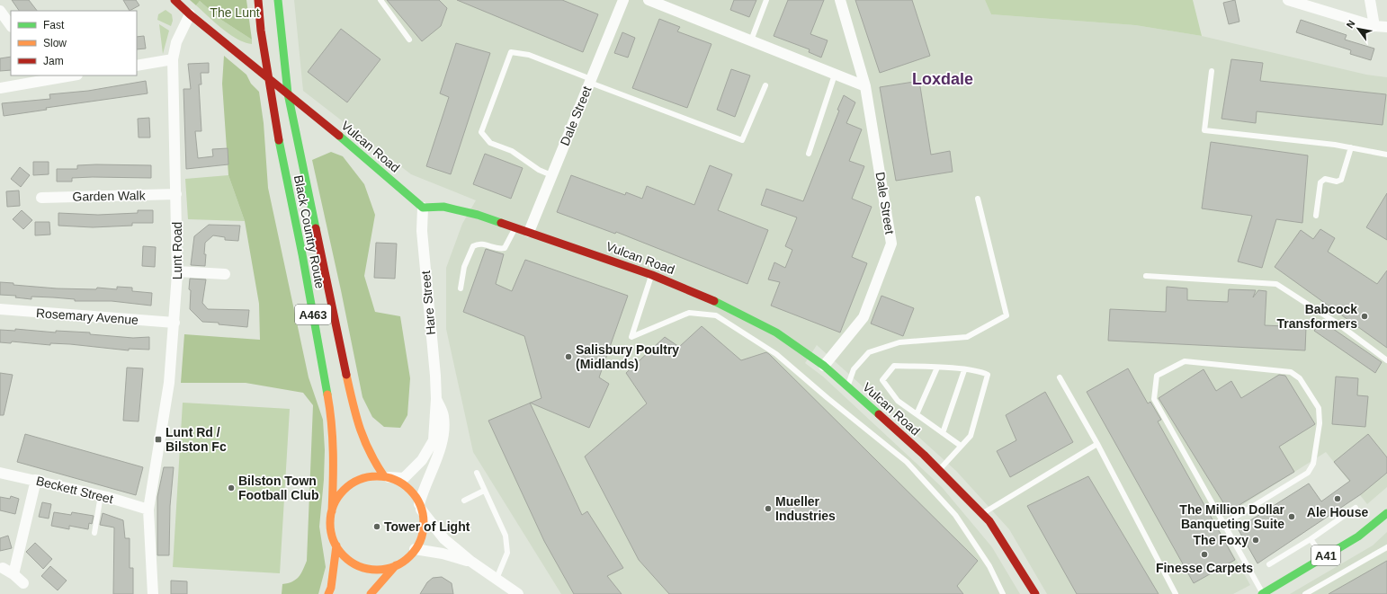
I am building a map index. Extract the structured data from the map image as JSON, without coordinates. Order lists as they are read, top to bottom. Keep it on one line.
{"streets":{"main road":["Vulcan Road","Black Country Route","A463","A41"],"street":["Dale Street","Garden Walk","Lunt Road","Hare Street","Rosemary Avenue","Beckett Street"]},"crossings":[["Dale Street","Vulcan Road"],["Vulcan Road","Lunt Road"],["Vulcan Road","Hare Street"],["Garden Walk","Lunt Road"],["Black Country Route","Hare Street"],["Lunt Road","Rosemary Avenue"],["Lunt Road","Beckett Street"]],"districts":["Loxdale"],"parks":["The Lunt"],"places":{"other":["Babcock Transformers","Salisbury Poultry (Midlands)","Bilston Town Football Club","Ale House","Mueller Industries","The Million Dollar Banqueting Suite","Tower of Light","The Foxy","Finesse Carpets"],"transit":["Lunt Rd / Bilston Fc"]},"legend":["Fast","Slow","Jam"],"north":"top left"}
